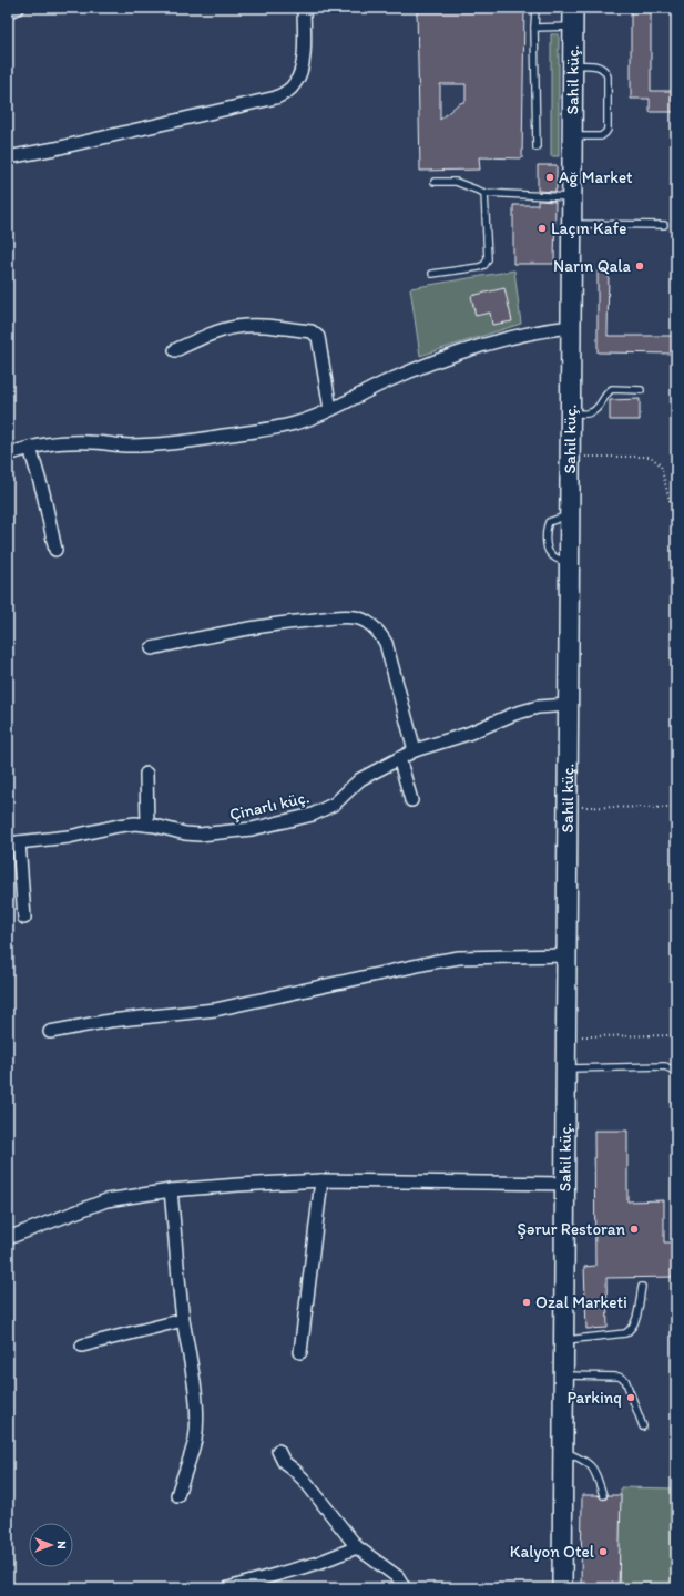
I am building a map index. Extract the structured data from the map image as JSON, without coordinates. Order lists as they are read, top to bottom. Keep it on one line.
{"streets":{"main road":["Sahil küç."],"street":["Çinarlı küç."]},"crossings":[["Sahil küç.","Çinarlı küç."]],"places":["Ağ Market","Laçın Kafe","Narın Qala","Şərur Restoran","Ozal Marketi","Parkinq","Kalyon Otel"],"north":"right"}
